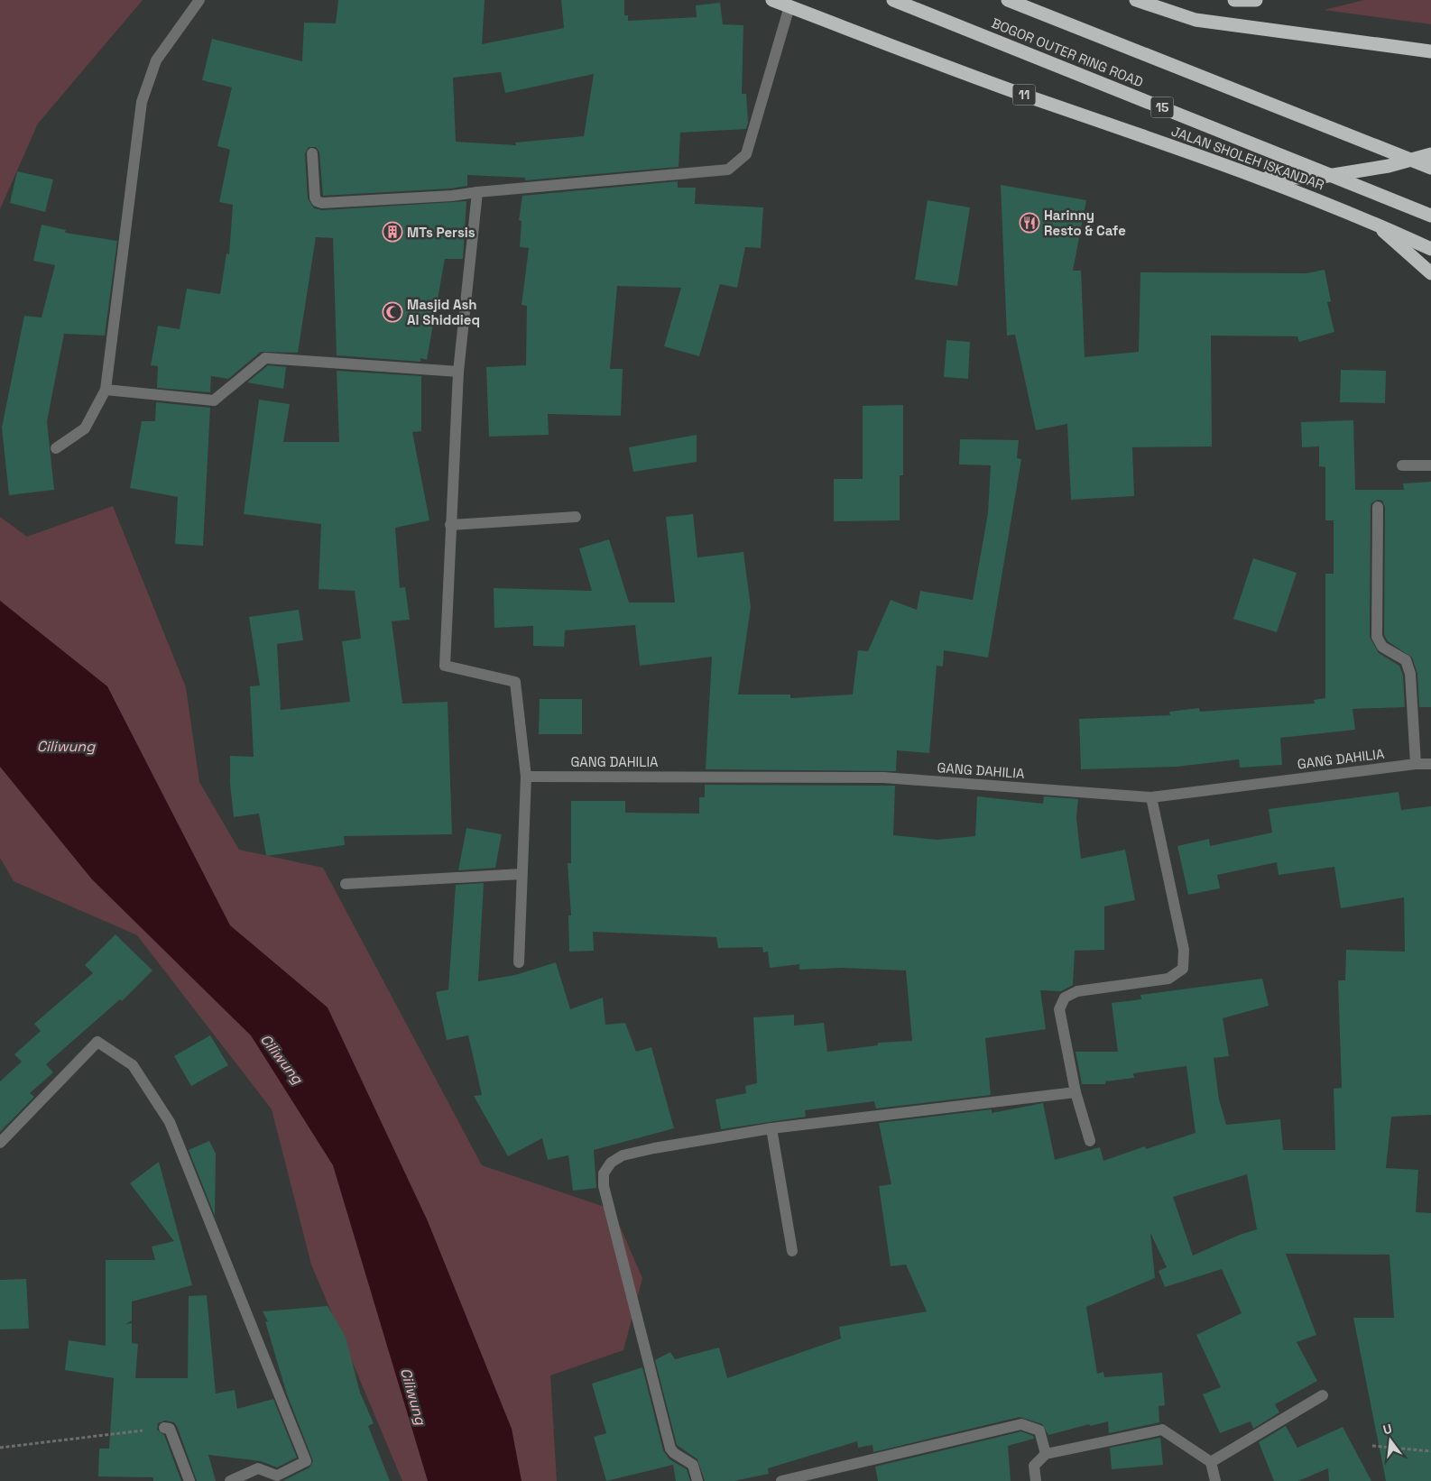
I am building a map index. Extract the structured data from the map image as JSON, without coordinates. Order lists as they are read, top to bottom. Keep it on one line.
{"streets":{"highway":["BOGOR OUTER RING ROAD","11","15","JALAN SHOLEH ISKANDAR"],"street":["GANG DAHILIA"]},"water":["Ciliwung"],"places":{"restaurant":["Harinny Resto & Cafe"],"building":["MTs Persis"],"mosque":["Masjid Ash Al Shiddieq"]},"north":"top"}
